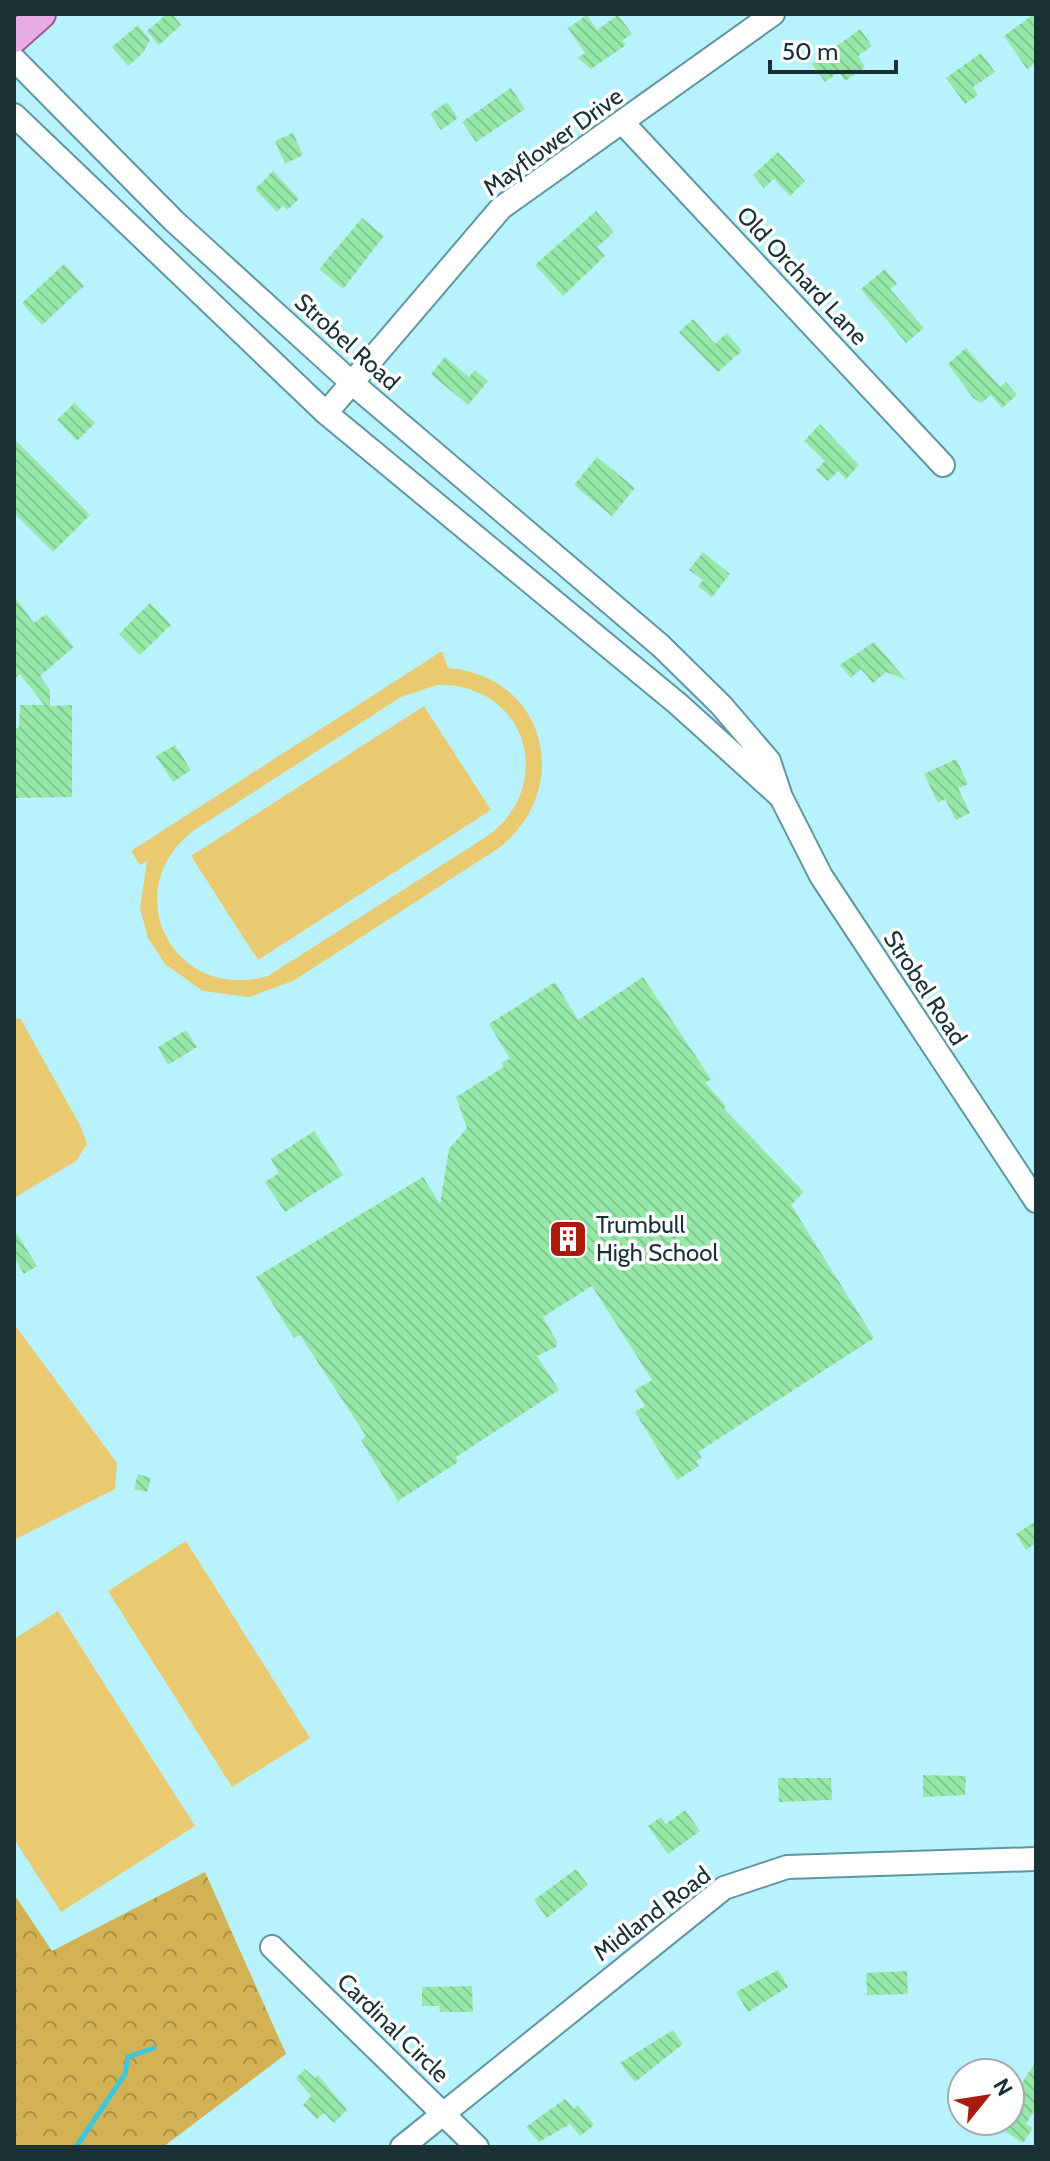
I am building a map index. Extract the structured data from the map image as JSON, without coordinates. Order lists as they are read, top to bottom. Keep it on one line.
{"streets":{"street":["Mayflower Drive","Old Orchard Lane","Strobel Road","Midland Road","Cardinal Circle"]},"crossings":[["Mayflower Drive","Old Orchard Lane"],["Mayflower Drive","Strobel Road"],["Midland Road","Cardinal Circle"]],"places":{"building":["Trumbull High School"]},"scale_bar":"50 m","north":"top right"}
